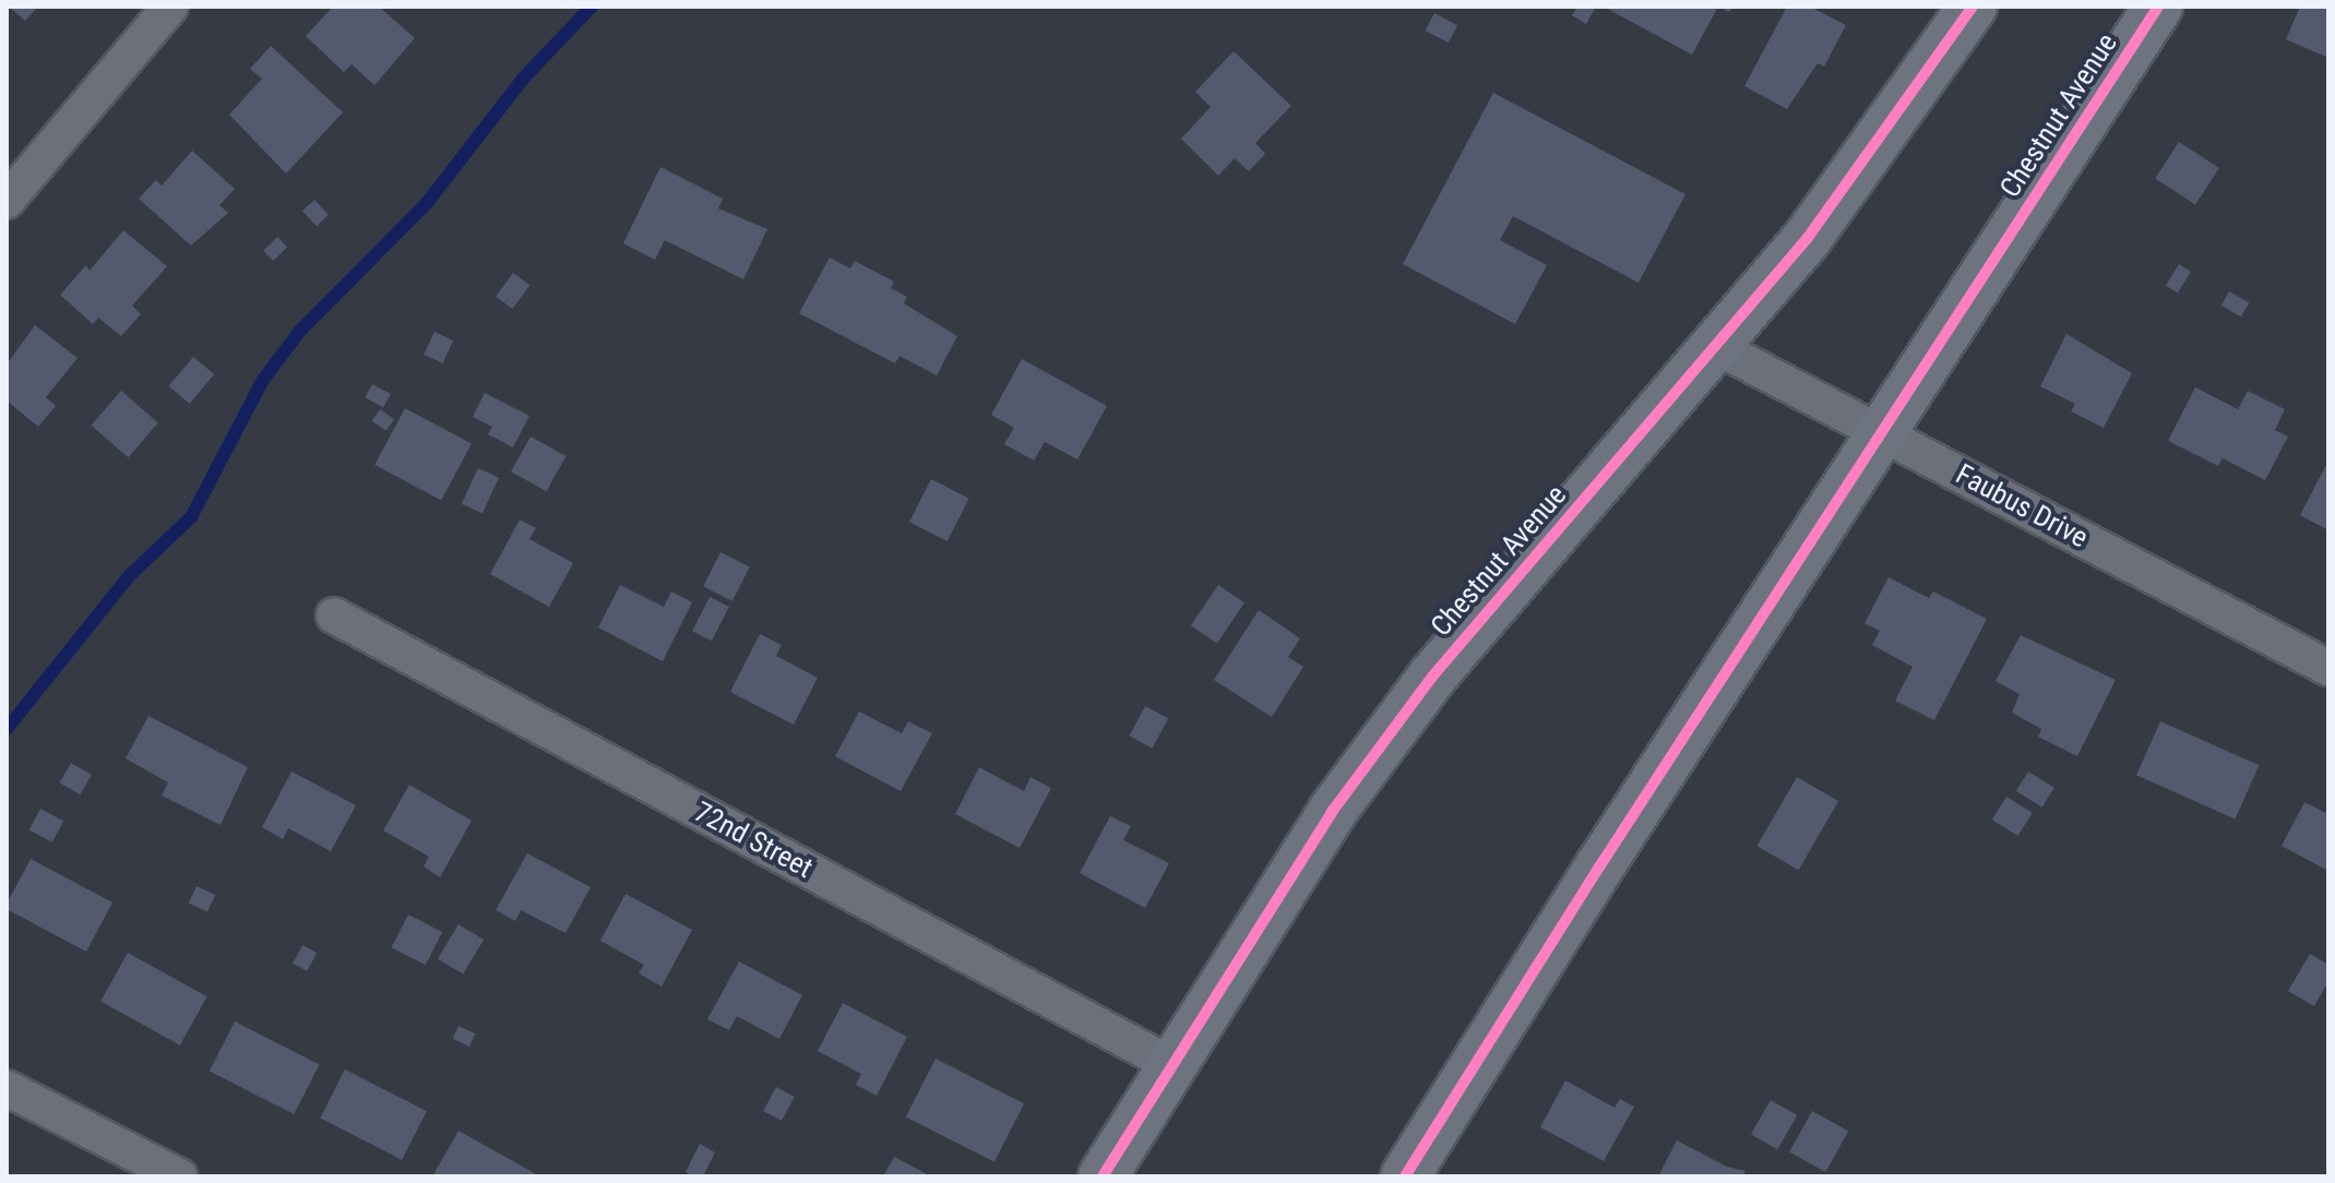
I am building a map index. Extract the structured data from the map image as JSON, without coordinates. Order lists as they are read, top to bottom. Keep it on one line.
{"streets":{"street":["Chestnut Avenue","Faubus Drive","72nd Street"]},"crossings":[["Chestnut Avenue","Faubus Drive"],["Chestnut Avenue","72nd Street"]]}
